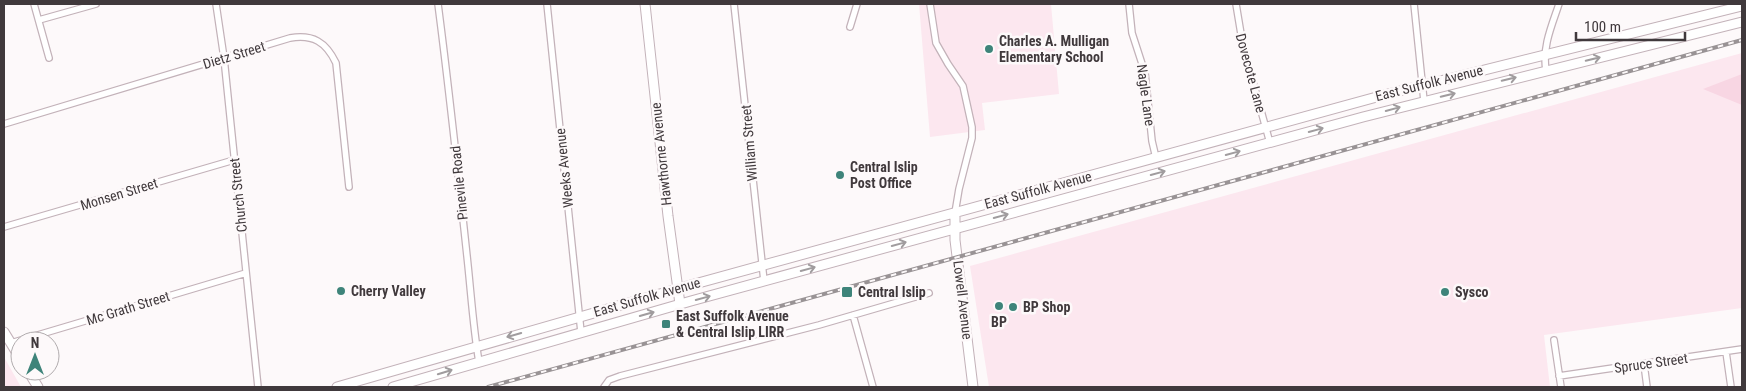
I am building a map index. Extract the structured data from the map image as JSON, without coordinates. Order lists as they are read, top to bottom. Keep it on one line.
{"streets":{"main road":["East Suffolk Avenue","Hawthorne Avenue","Lowell Avenue"],"street":["Dietz Street","Dovecote Lane","Nagle Lane","William Street","Weeks Avenue","Pinevile Road","Monsen Street","Church Street","Mc Grath Street","Spruce Street"]},"crossings":[["Dietz Street","Church Street"],["Dovecote Lane","East Suffolk Avenue"],["East Suffolk Avenue","Nagle Lane"],["East Suffolk Avenue","William Street"],["East Suffolk Avenue","Hawthorne Avenue"],["East Suffolk Avenue","Weeks Avenue"],["East Suffolk Avenue","Pinevile Road"],["East Suffolk Avenue","Lowell Avenue"],["Monsen Street","Church Street"],["Church Street","Mc Grath Street"]],"places":{"other":["Charles A. Mulligan Elementary School","Central Islip Post Office","Cherry Valley","Sysco","BP","BP Shop"],"transit":["Central Islip","East Suffolk Avenue & Central Islip LIRR"]},"scale_bar":"100 m","north":"top"}
